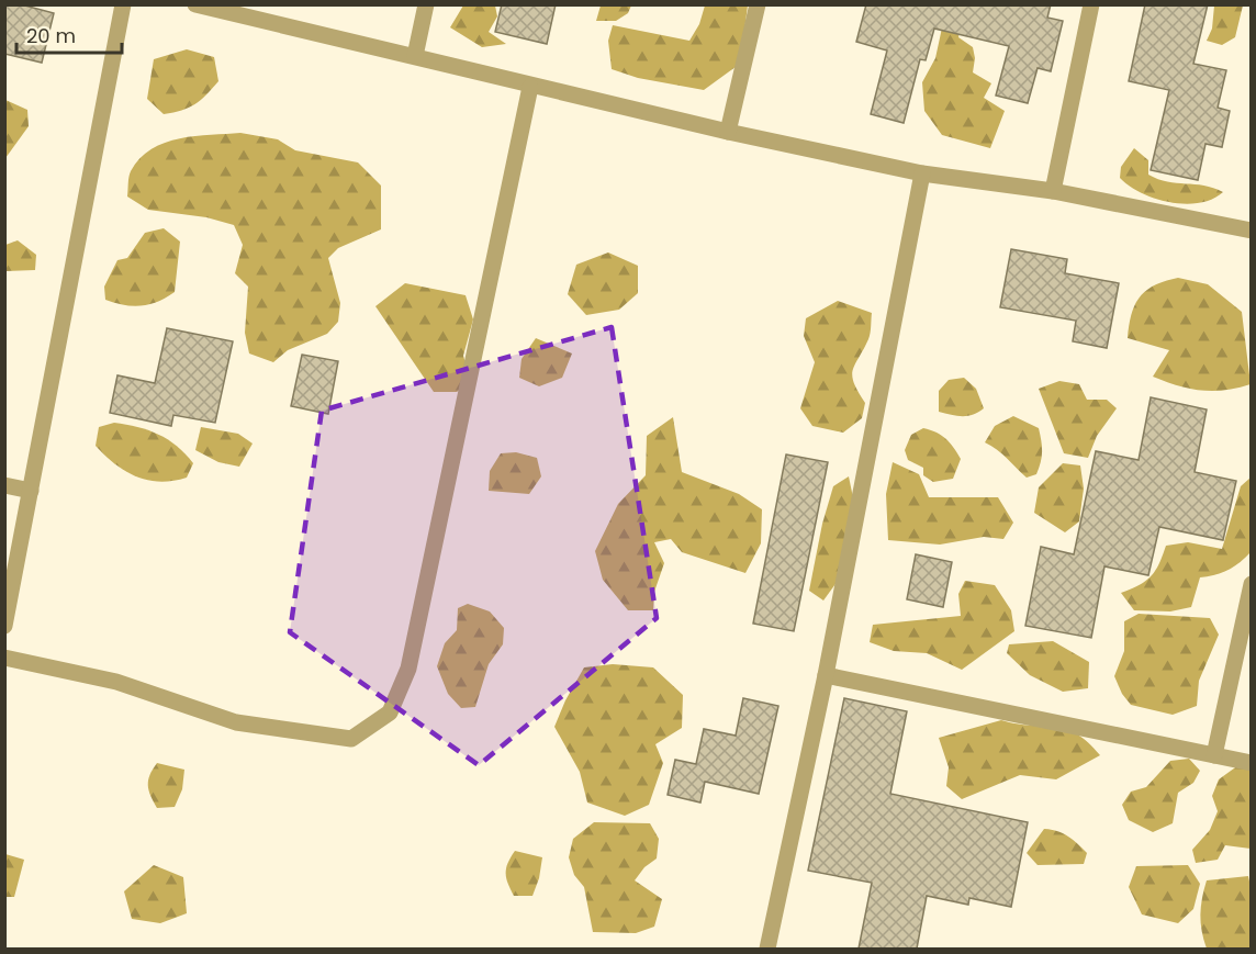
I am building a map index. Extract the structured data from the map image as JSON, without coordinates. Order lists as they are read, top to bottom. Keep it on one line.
{"scale_bar":"20 m"}
